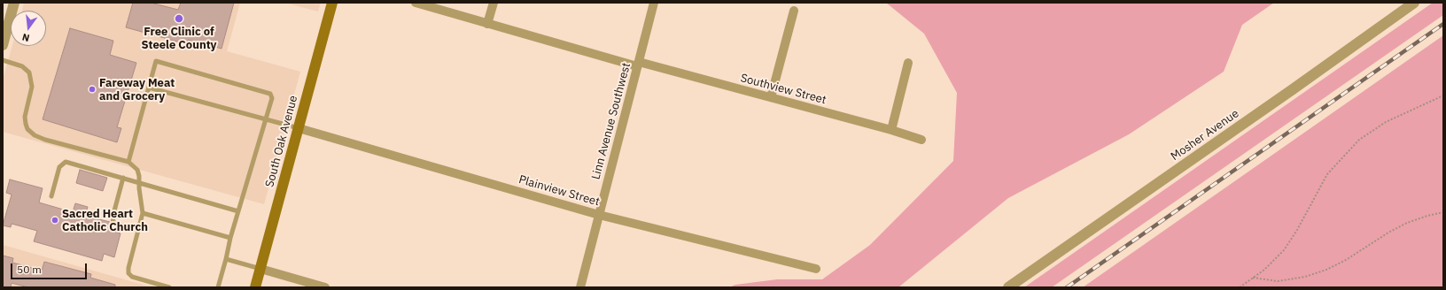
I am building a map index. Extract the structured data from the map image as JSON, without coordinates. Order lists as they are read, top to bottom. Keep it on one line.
{"streets":{"main road":["South Oak Avenue"],"street":["Southview Street","Linn Avenue Southwest","Mosher Avenue","Plainview Street"]},"crossings":[["Southview Street","Linn Avenue Southwest"],["Linn Avenue Southwest","Plainview Street"],["South Oak Avenue","Plainview Street"]],"places":["Free Clinic of Steele County","Fareway Meat and Grocery","Sacred Heart Catholic Church"],"scale_bar":"50 m","north":"bottom"}
